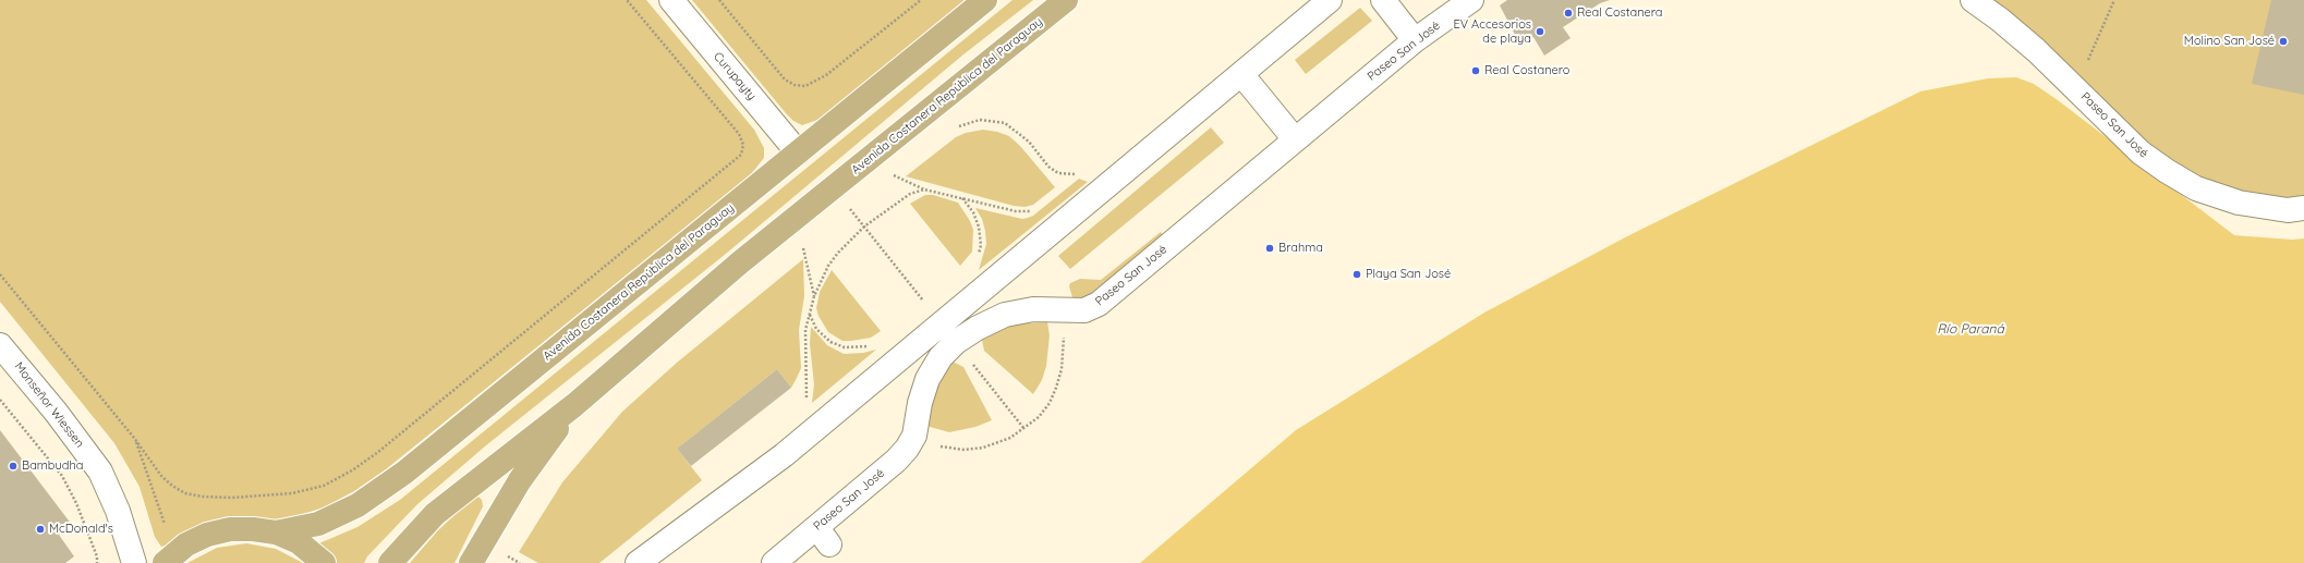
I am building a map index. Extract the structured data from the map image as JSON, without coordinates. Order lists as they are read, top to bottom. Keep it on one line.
{"streets":{"main road":["Avenida Costanera República del Paraguay"],"street":["Paseo San José","Curupayty","Monseñor Wiessen"]},"crossings":[["Curupayty","Avenida Costanera República del Paraguay"]],"water":["Río Paraná"],"places":["Real Costanera","EV Accesorios de playa","Molino San José","Real Costanero","Brahma","Playa San José","Bambudha","McDonald's"]}
